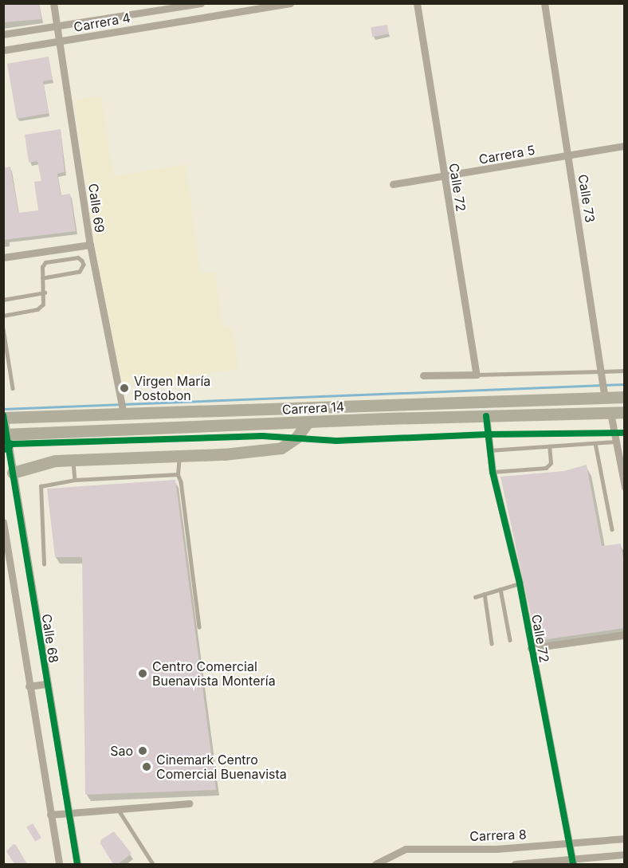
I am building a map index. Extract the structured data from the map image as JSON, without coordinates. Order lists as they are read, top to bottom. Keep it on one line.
{"streets":{"main road":["Carrera 14"],"street":["Carrera 4","Carrera 5","Calle 72","Calle 73","Calle 69","Calle 68","Carrera 8"]},"crossings":[["Carrera 4","Calle 69"],["Carrera 5","Calle 72"],["Carrera 5","Calle 73"],["Calle 72","Carrera 14"],["Calle 72","Carrera 8"],["Calle 73","Carrera 14"],["Calle 69","Carrera 14"],["Carrera 14","Calle 68"]],"places":["Virgen María Postobon","Centro Comercial Buenavista Montería","Sao","Cinemark Centro Comercial Buenavista"]}
